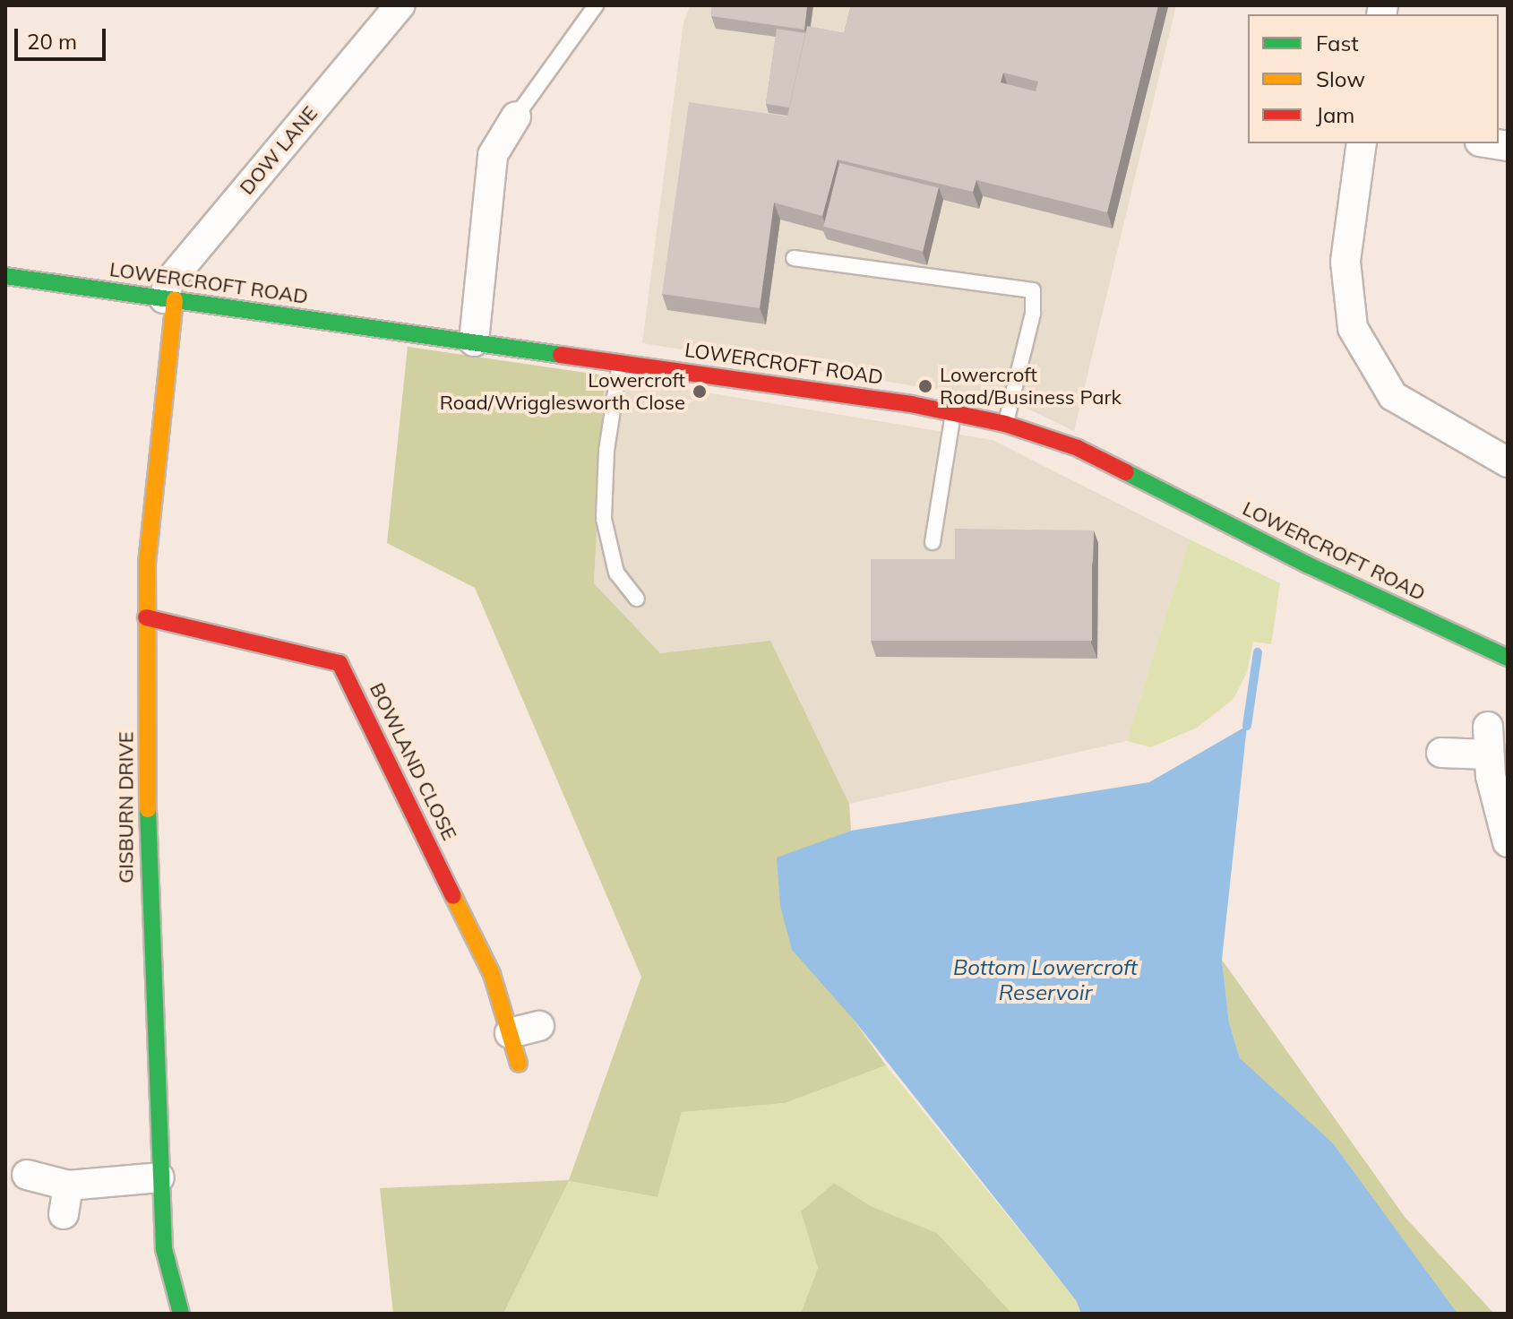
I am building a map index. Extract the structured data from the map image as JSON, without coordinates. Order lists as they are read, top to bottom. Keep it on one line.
{"streets":{"street":["DOW LANE","LOWERCROFT ROAD","BOWLAND CLOSE","GISBURN DRIVE"]},"crossings":[["DOW LANE","LOWERCROFT ROAD"],["DOW LANE","GISBURN DRIVE"],["LOWERCROFT ROAD","GISBURN DRIVE"],["BOWLAND CLOSE","GISBURN DRIVE"]],"water":["Bottom Lowercroft Reservoir"],"places":["Lowercroft Road/Business Park","Lowercroft Road/Wrigglesworth Close"],"legend":["Fast","Slow","Jam"],"scale_bar":"20 m"}
